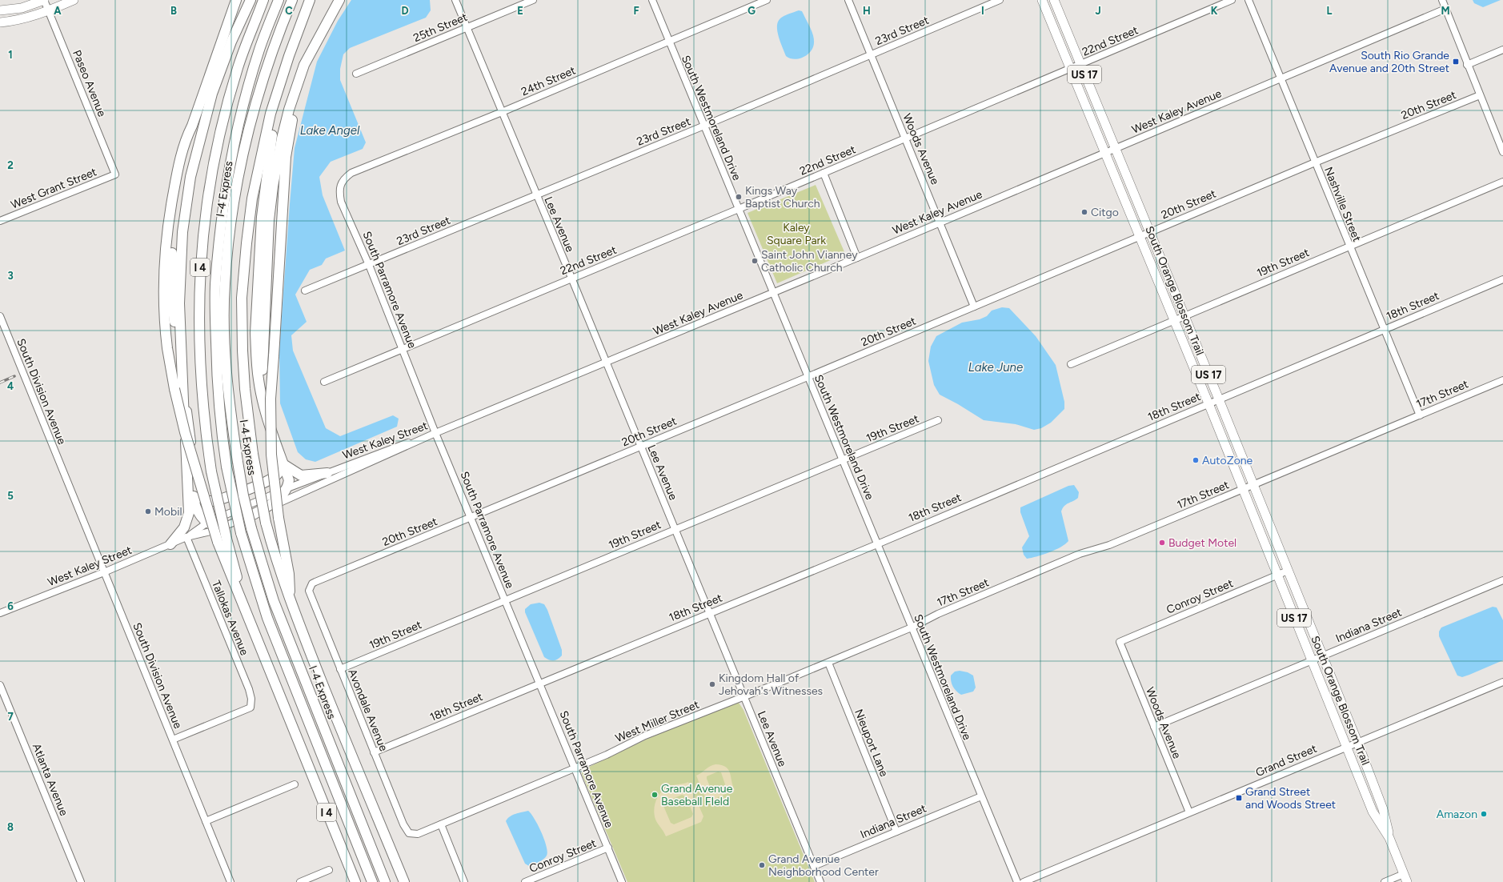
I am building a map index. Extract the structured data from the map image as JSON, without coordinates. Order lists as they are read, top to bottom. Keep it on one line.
{"streets":{"highway":["I-4 Express","I 4"],"main road":["US 17","South Orange Blossom Trail"],"street":["25th Street","23rd Street","22nd Street","24th Street","Paseo Avenue","20th Street","West Kaley Avenue","South Westmoreland Drive","Woods Avenue","West Grant Street","Nashville Street","Lee Avenue","19th Street","South Parramore Avenue","18th Street","South Division Avenue","17th Street","West Kaley Street","Conroy Street","Tallokas Avenue","Indiana Street","Avondale Avenue","West Miller Street","Nieuport Lane","Grand Street","Atlanta Avenue"]},"crossings":[["25th Street","Lee Avenue"],["23rd Street","South Westmoreland Drive"],["23rd Street","Woods Avenue"],["23rd Street","Lee Avenue"],["23rd Street","South Parramore Avenue"],["22nd Street","South Westmoreland Drive"],["22nd Street","Woods Avenue"],["22nd Street","Lee Avenue"],["22nd Street","South Parramore Avenue"],["22nd Street","South Orange Blossom Trail"],["24th Street","South Westmoreland Drive"],["24th Street","Lee Avenue"],["24th Street","South Parramore Avenue"],["Paseo Avenue","West Grant Street"],["20th Street","South Westmoreland Drive"],["20th Street","Woods Avenue"],["20th Street","Nashville Street"],["20th Street","Lee Avenue"],["20th Street","South Parramore Avenue"],["20th Street","South Orange Blossom Trail"],["20th Street","Avondale Avenue"],["West Kaley Avenue","South Westmoreland Drive"],["West Kaley Avenue","Woods Avenue"],["West Kaley Avenue","Nashville Street"],["West Kaley Avenue","Lee Avenue"],["West Kaley Avenue","South Parramore Avenue"],["West Kaley Avenue","South Orange Blossom Trail"],["West Kaley Avenue","West Kaley Street"],["South Westmoreland Drive","19th Street"],["South Westmoreland Drive","18th Street"],["South Westmoreland Drive","17th Street"],["South Westmoreland Drive","Indiana Street"],["South Westmoreland Drive","West Miller Street"],["Woods Avenue","Conroy Street"],["Woods Avenue","Indiana Street"],["Woods Avenue","Grand Street"],["Nashville Street","19th Street"],["Nashville Street","18th Street"],["Nashville Street","17th Street"],["Lee Avenue","19th Street"],["Lee Avenue","18th Street"],["Lee Avenue","Indiana Street"],["Lee Avenue","West Miller Street"],["19th Street","South Parramore Avenue"],["19th Street","South Orange Blossom Trail"],["19th Street","Avondale Avenue"],["South Parramore Avenue","18th Street"],["South Parramore Avenue","West Kaley Street"],["South Parramore Avenue","Conroy Street"],["South Parramore Avenue","West Miller Street"],["South Orange Blossom Trail","18th Street"],["South Orange Blossom Trail","17th Street"],["South Orange Blossom Trail","Conroy Street"],["South Orange Blossom Trail","Indiana Street"],["South Orange Blossom Trail","Grand Street"],["18th Street","Avondale Avenue"],["South Division Avenue","West Kaley Street"],["South Division Avenue","Tallokas Avenue"],["17th Street","West Miller Street"],["West Kaley Street","Tallokas Avenue"],["Indiana Street","Nieuport Lane"],["Avondale Avenue","West Miller Street"],["West Miller Street","Nieuport Lane"]],"water":["Lake Angel","Lake June"],"parks":["Kaley Square Park"],"places":{"transit":["South Rio Grande Avenue and 20th Street","Grand Street and Woods Street"],"other":["Kings Way Baptist Church","Citgo","Saint John Vianney Catholic Church","AutoZone","Mobil","Budget Motel","Kingdom Hall of Jehovah's Witnesses","Grand Avenue Baseball FIeld","Amazon","Grand Avenue Neighborhood Center"]},"grid":{"columns":["A","B","C","D","E","F","G","H","I","J","K","L","M"],"rows":["1","2","3","4","5","6","7","8"]}}
